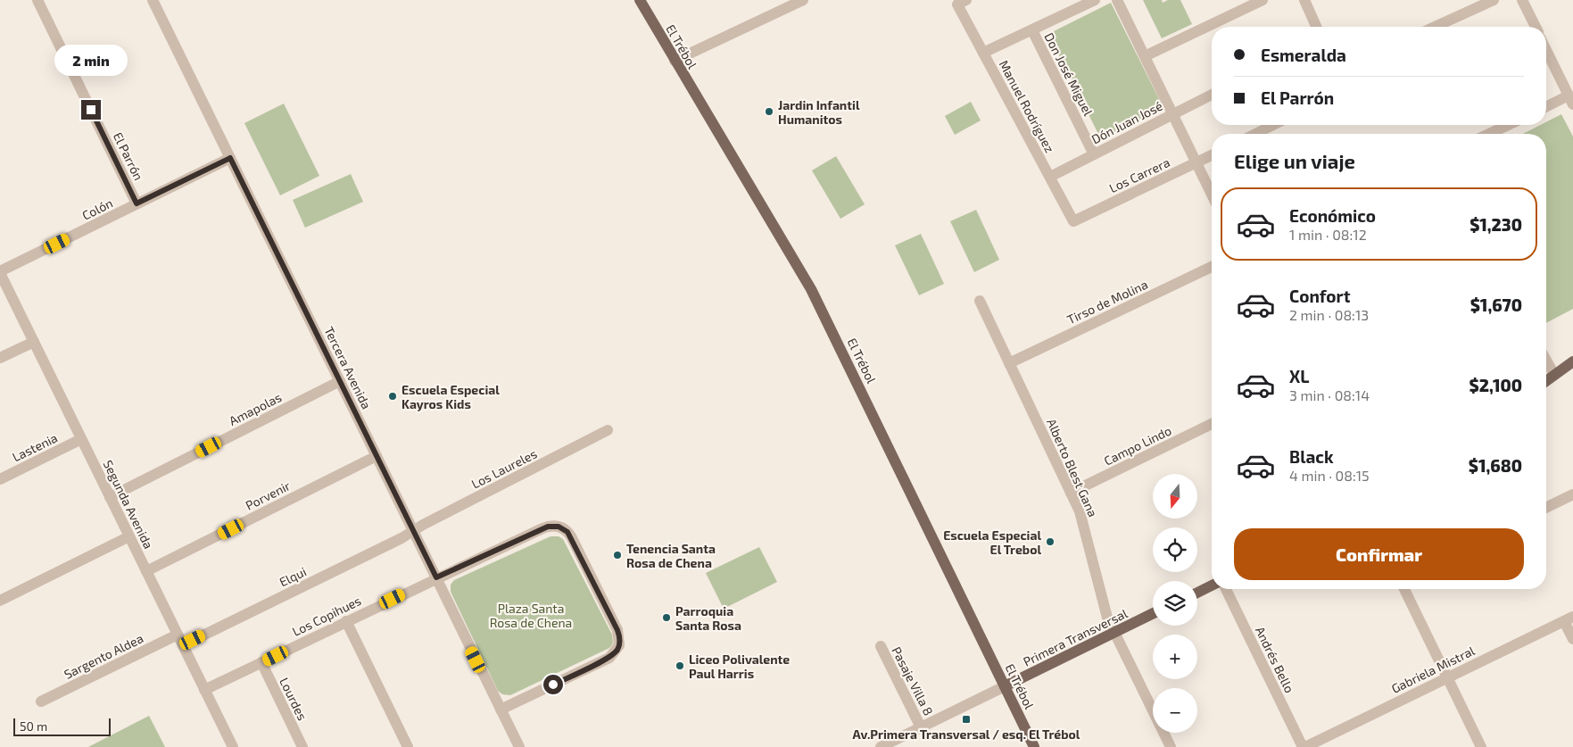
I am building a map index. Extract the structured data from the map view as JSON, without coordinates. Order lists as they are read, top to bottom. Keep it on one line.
{"streets":{"main road":["El Trébol","Primera Transversal"],"street":["Don José Miguel","Manuel Rodríguez","Dón Juan José","El Parrón","Los Carrera","Colón","Tirso de Molina","Tercera Avenida","Amapolas","Campo Lindo","Lastenia","Alberto Blest Gana","Los Laureles","Porvenir","Segunda Avenida","Elqui","Los Copihues","Sargento Aldea","Andrés Bello","Gabriela Mistral","Pasaje Villa 8","Lourdes"]},"crossings":[["El Trébol","Primera Transversal"],["Don José Miguel","Dón Juan José"],["Manuel Rodríguez","Dón Juan José"],["Manuel Rodríguez","Los Carrera"],["El Parrón","Colón"],["Colón","Tercera Avenida"],["Colón","Segunda Avenida"],["Tirso de Molina","Alberto Blest Gana"],["Tercera Avenida","Amapolas"],["Tercera Avenida","Los Laureles"],["Tercera Avenida","Porvenir"],["Tercera Avenida","Elqui"],["Tercera Avenida","Los Copihues"],["Amapolas","Segunda Avenida"],["Campo Lindo","Alberto Blest Gana"],["Lastenia","Segunda Avenida"],["Alberto Blest Gana","Primera Transversal"],["Los Laureles","Elqui"],["Porvenir","Segunda Avenida"],["Segunda Avenida","Elqui"],["Segunda Avenida","Los Copihues"],["Segunda Avenida","Sargento Aldea"],["Los Copihues","Lourdes"],["Primera Transversal","Pasaje Villa 8"],["Andrés Bello","Gabriela Mistral"]],"parks":["Plaza Santa Rosa de Chena"],"places":{"other":["Jardin Infantil Humanitos","Escuela Especial Kayros Kids","Escuela Especial El Trebol","Tenencia Santa Rosa de Chena","Parroquia Santa Rosa","Liceo Polivalente Paul Harris"],"transit":["Av.Primera Transversal / esq. El Trébol"]},"scale_bar":"50 m","north":"bottom","page":{"banner":["Esmeralda","El Parrón"],"bubble":"2 min","heading":"Elige un viaje","list":[{"name":"Económico","note":"1 min · 08:12","value":"$1,230"},{"name":"Confort","note":"2 min · 08:13","value":"$1,670"},{"name":"XL","note":"3 min · 08:14","value":"$2,100"},{"name":"Black","note":"4 min · 08:15","value":"$1,680"}],"map_buttons":["+","−"],"buttons":"Confirmar","scale":"50 m"}}
